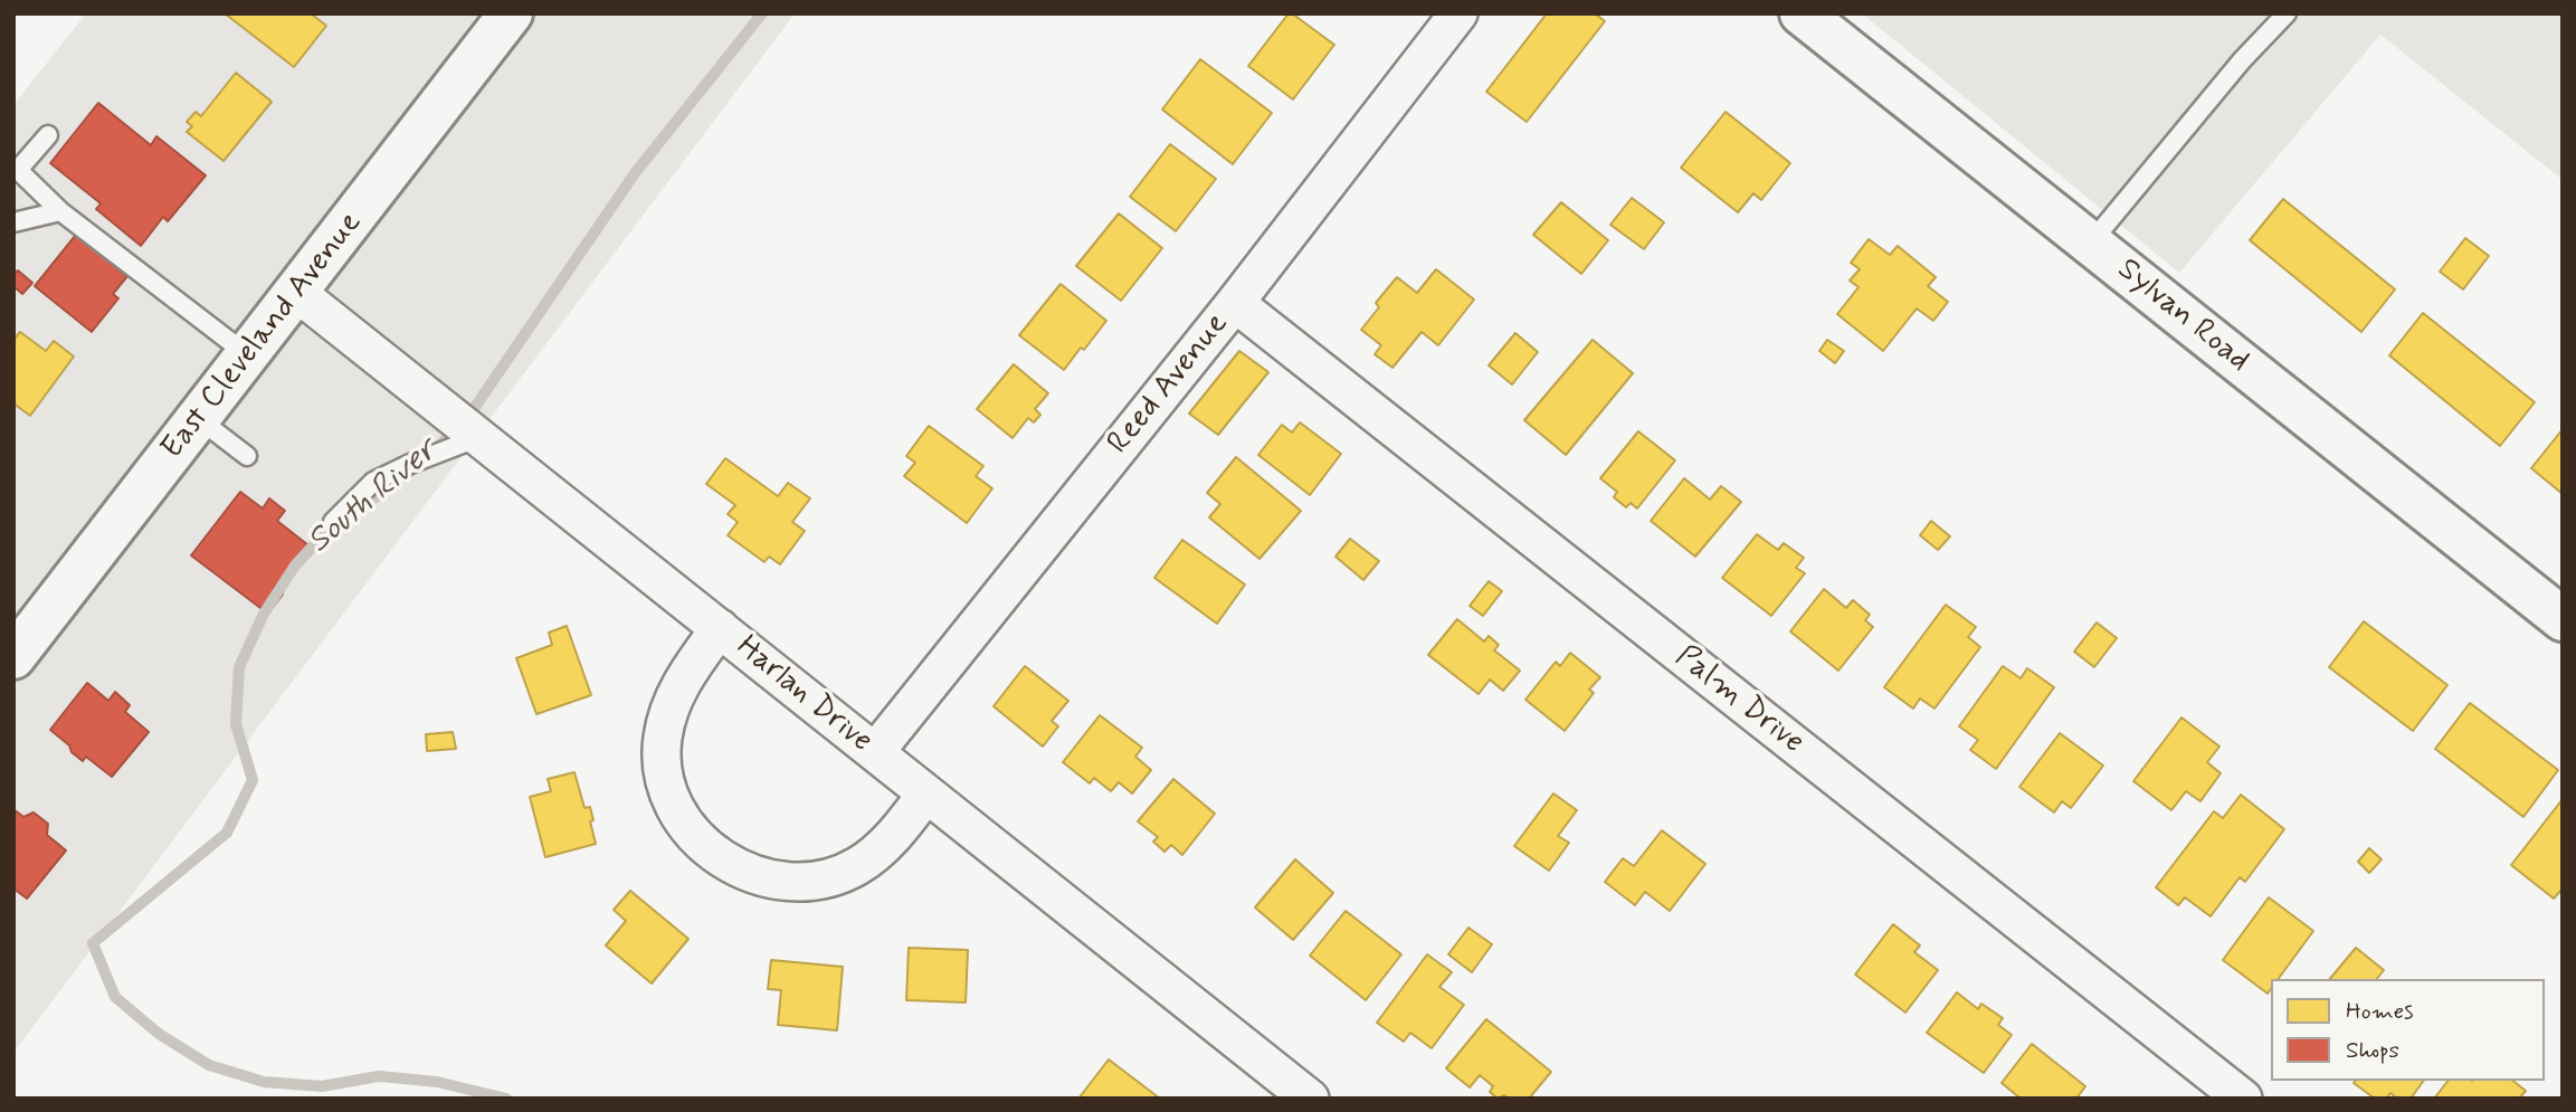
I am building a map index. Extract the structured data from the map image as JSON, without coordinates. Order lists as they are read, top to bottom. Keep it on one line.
{"streets":{"main road":["Sylvan Road","East Cleveland Avenue"],"street":["Reed Avenue","Harlan Drive","Palm Drive"]},"crossings":[["East Cleveland Avenue","Harlan Drive"],["Reed Avenue","Harlan Drive"],["Reed Avenue","Palm Drive"]],"water":["South River"],"legend":["Homes","Shops"]}
